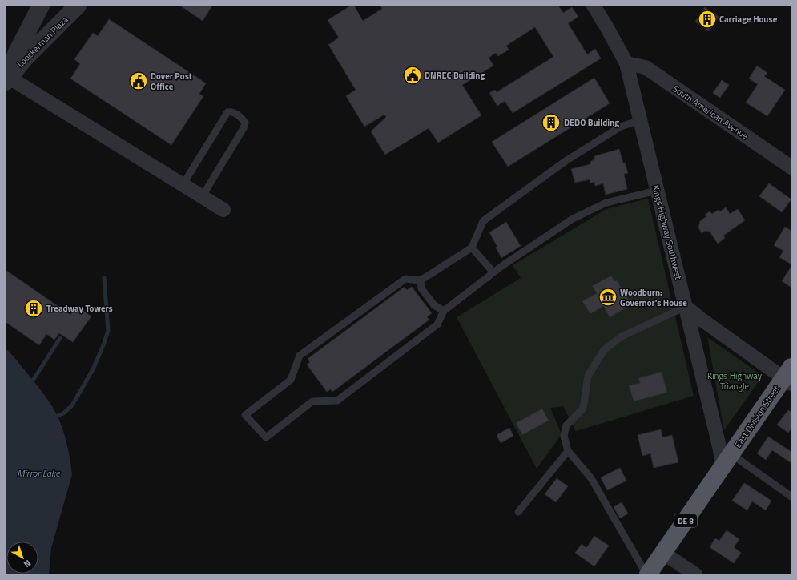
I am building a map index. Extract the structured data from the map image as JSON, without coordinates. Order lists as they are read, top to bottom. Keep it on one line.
{"streets":{"highway":["East Division Street","DE 8"],"street":["Loockerman Plaza","South American Avenue","Kings Highway Southwest"]},"crossings":[["South American Avenue","Kings Highway Southwest"],["Kings Highway Southwest","East Division Street"],["Kings Highway Southwest","DE 8"],["East Division Street","DE 8"]],"water":["Mirror Lake"],"parks":["Kings Highway Triangle"],"places":{"building":["Carriage House","DEDO Building","Treadway Towers"],"public building":["DNREC Building","Dover Post Office"],"museum":["Woodburn: Governor's House"]},"north":"bottom right"}
